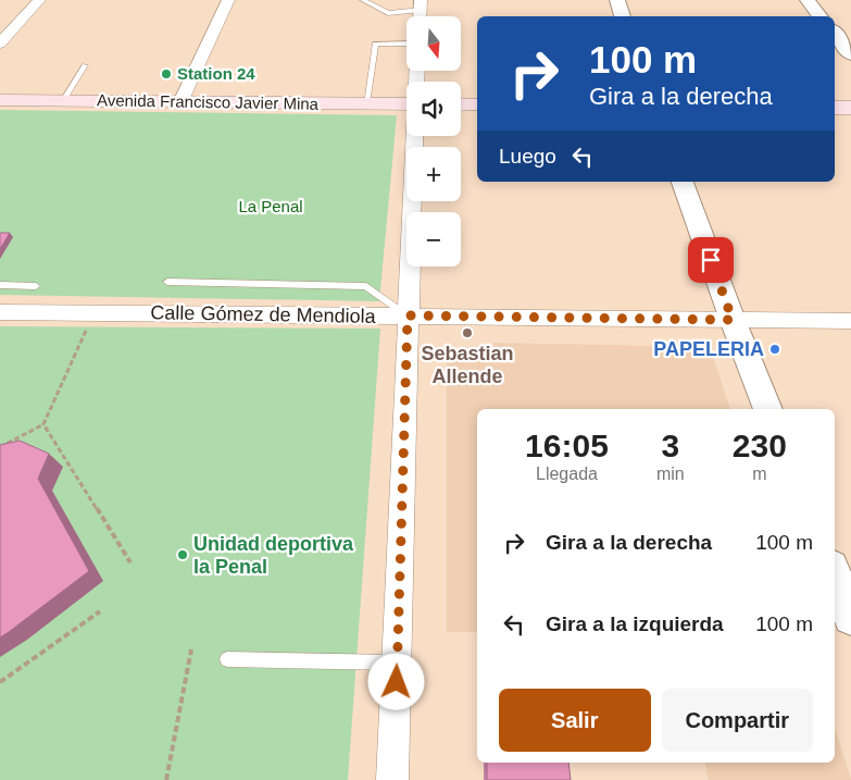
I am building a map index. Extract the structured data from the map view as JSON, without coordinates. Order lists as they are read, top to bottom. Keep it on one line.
{"streets":{"main road":["Avenida Francisco Javier Mina"],"street":["Calle Gómez de Mendiola"]},"parks":["La Penal"],"places":["Station 24","Sebastian Allende","PAPELERIA","Unidad deportiva la Penal"],"north":"bottom","page":{"map_buttons":["+","−"],"turn":["100 m","Gira a la derecha"],"then":"Luego","eta":["16:05","Llegada","3","min","230","m"],"list":[{"name":"Gira a la derecha","value":"100 m"},{"name":"Gira a la izquierda","value":"100 m"}],"buttons":["Salir","Compartir"]}}
